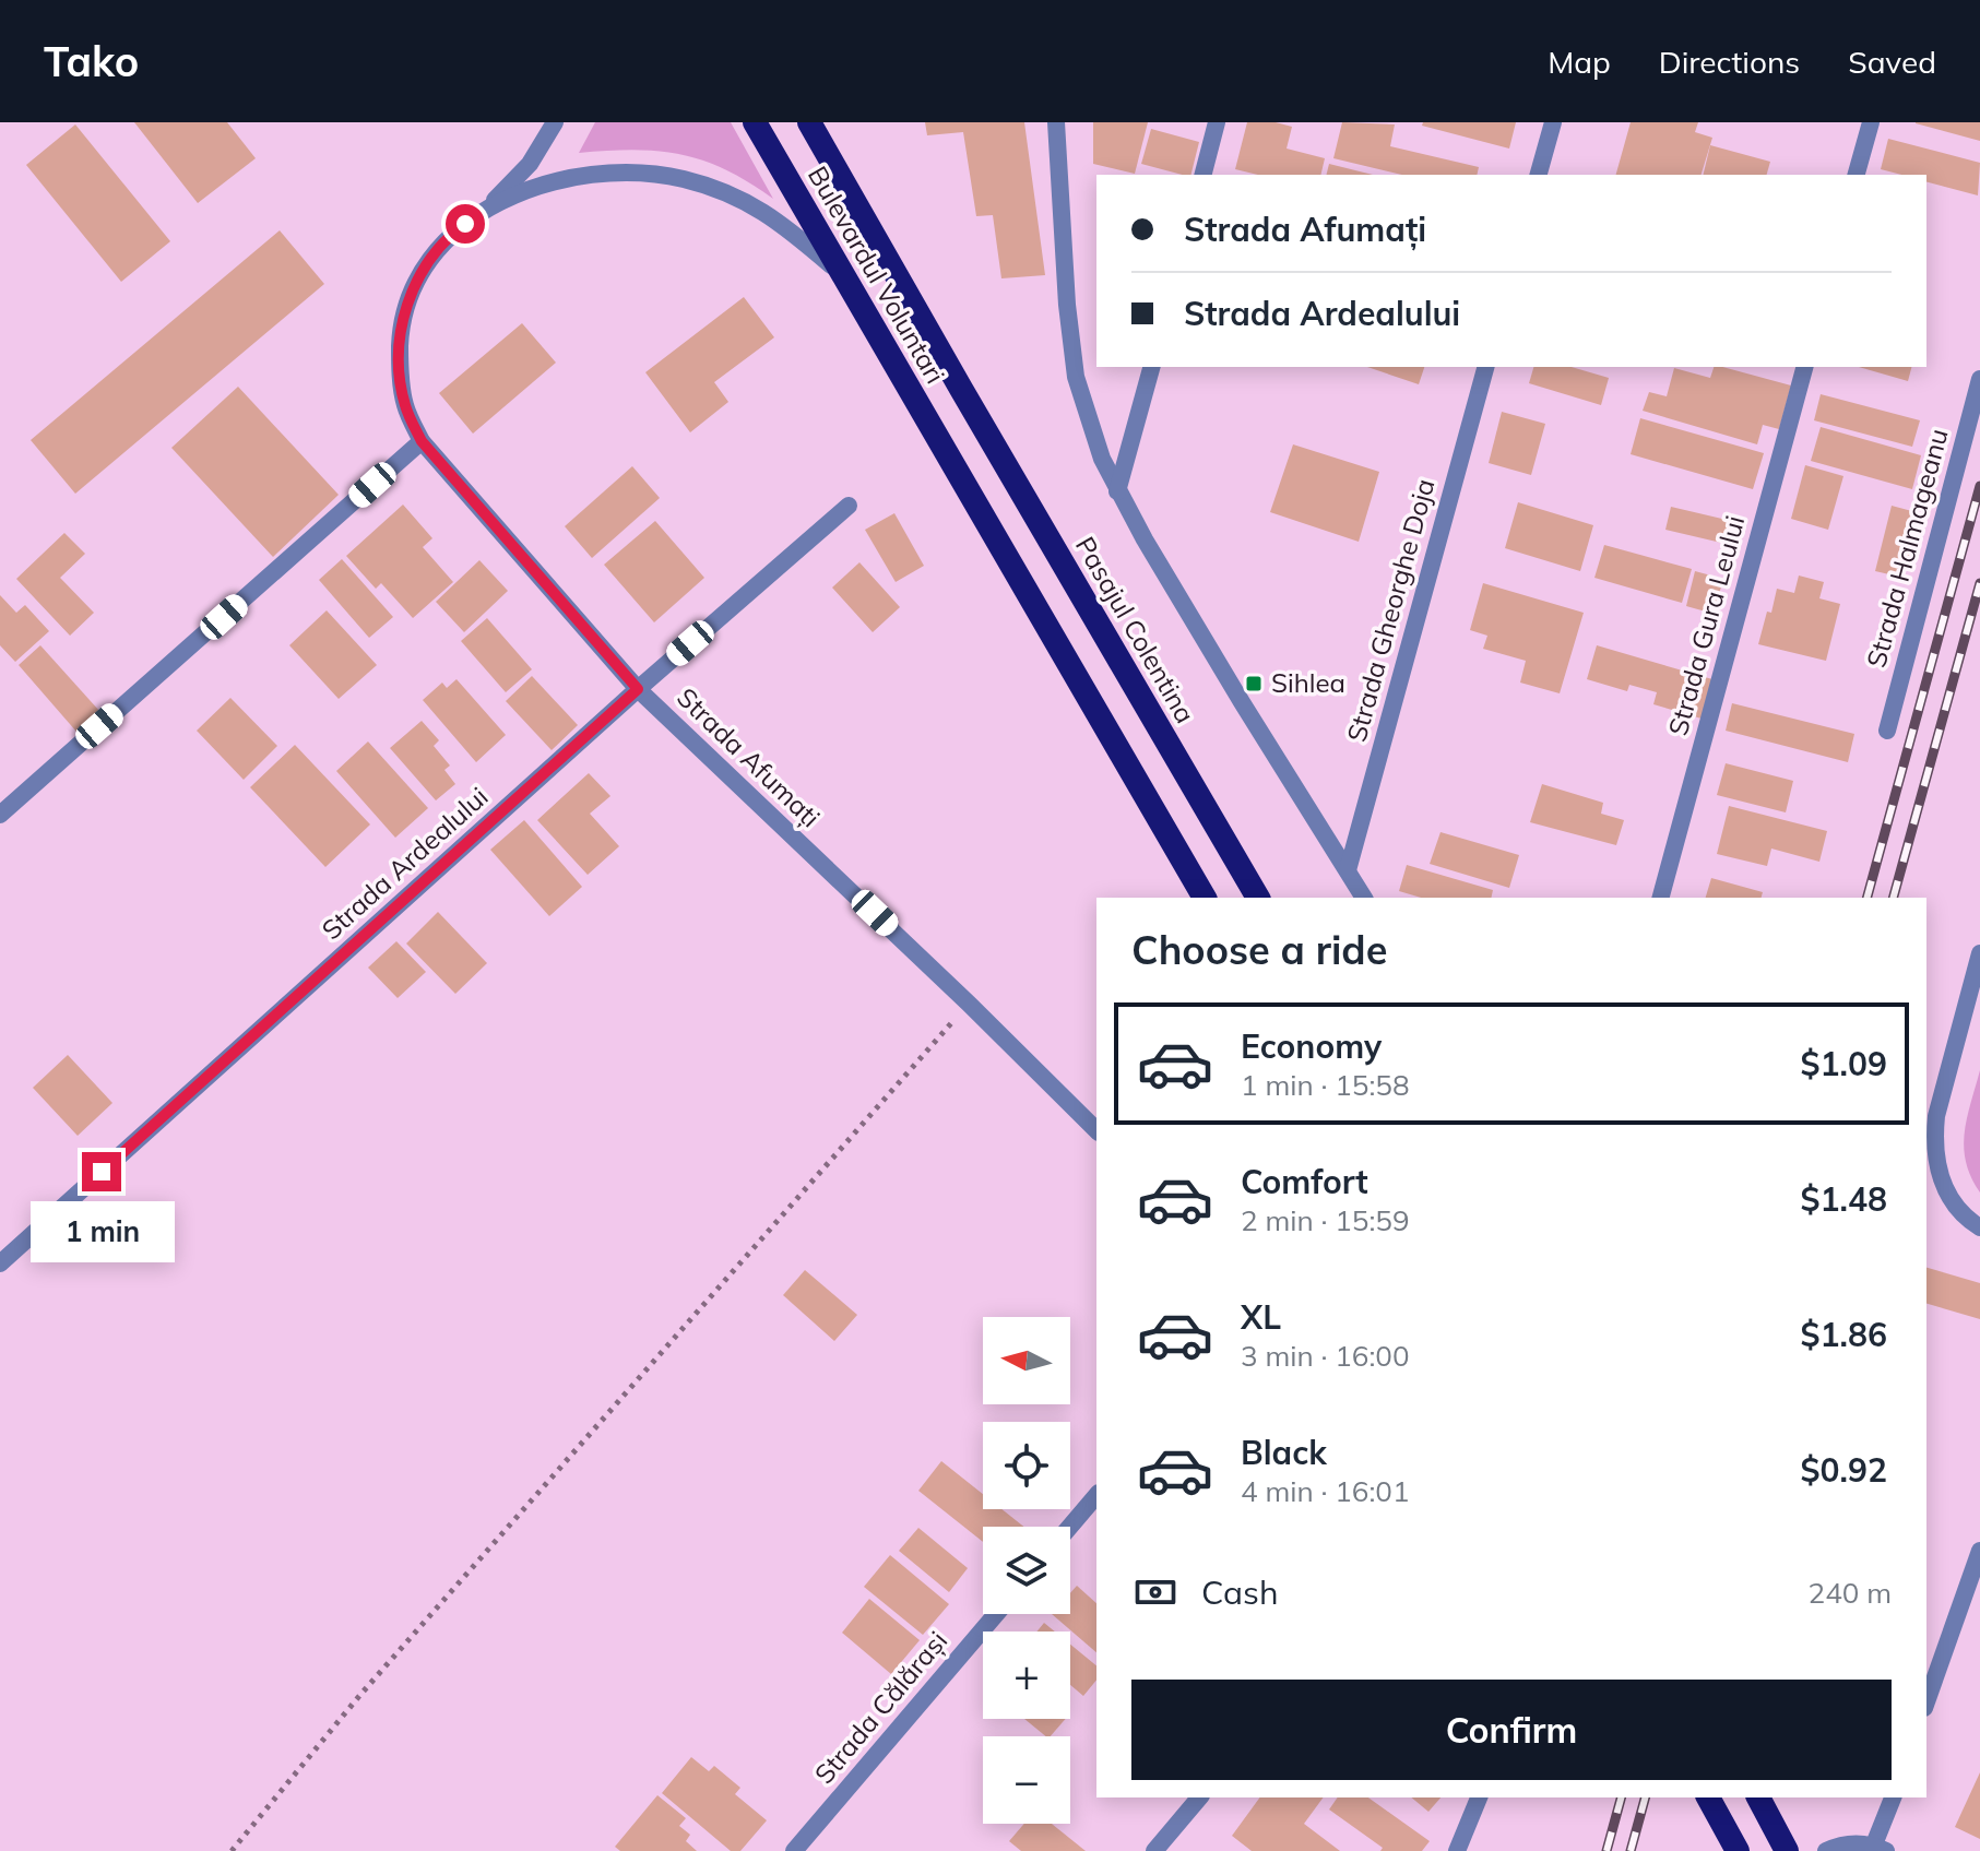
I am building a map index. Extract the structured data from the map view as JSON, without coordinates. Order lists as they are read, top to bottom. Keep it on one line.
{"streets":{"highway":["Bulevardul Voluntari","Pasajul Colentina"],"street":["Strada Halmageanu","Strada Gheorghe Doja","Strada Gura Leului","Strada Afumați","Strada Ardealului","Strada Călărași"]},"crossings":[["Bulevardul Voluntari","Pasajul Colentina"],["Bulevardul Voluntari","Strada Afumați"],["Strada Afumați","Strada Ardealului"]],"places":{"transit":["Sihlea"]},"north":"left","page":{"header":"Tako","nav":["Map","Directions","Saved"],"banner":["Strada Afumați","Strada Ardealului"],"heading":"Choose a ride","list":[{"name":"Economy","note":"1 min · 15:58","value":"$1.09"},{"name":"Comfort","note":"2 min · 15:59","value":"$1.48"},{"name":"XL","note":"3 min · 16:00","value":"$1.86"},{"name":"Black","note":"4 min · 16:01","value":"$0.92"}],"bubble":"1 min","map_buttons":["+","−"],"pay":["Cash","240 m"],"buttons":"Confirm"}}
